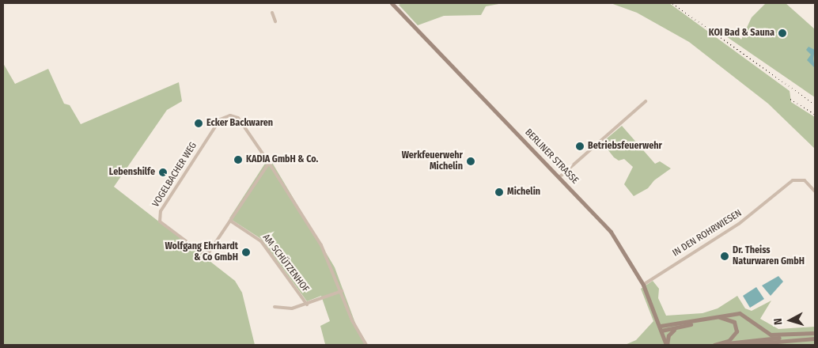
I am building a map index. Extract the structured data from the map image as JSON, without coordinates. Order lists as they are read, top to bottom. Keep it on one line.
{"streets":{"main road":["BERLINER STRASSE"],"street":["VOGELBACHER WEG","IN DEN ROHRWIESEN","AM SCHÜTZENHOF"]},"crossings":[["BERLINER STRASSE","IN DEN ROHRWIESEN"],["VOGELBACHER WEG","AM SCHÜTZENHOF"]],"places":["KOI Bad & Sauna","Ecker Backwaren","Betriebsfeuerwehr","KADIA GmbH & Co.","Werkfeuerwehr Michelin","Lebenshilfe","Michelin","Wolfgang Ehrhardt & Co GmbH","Dr. Theiss Naturwaren GmbH"],"north":"left"}
